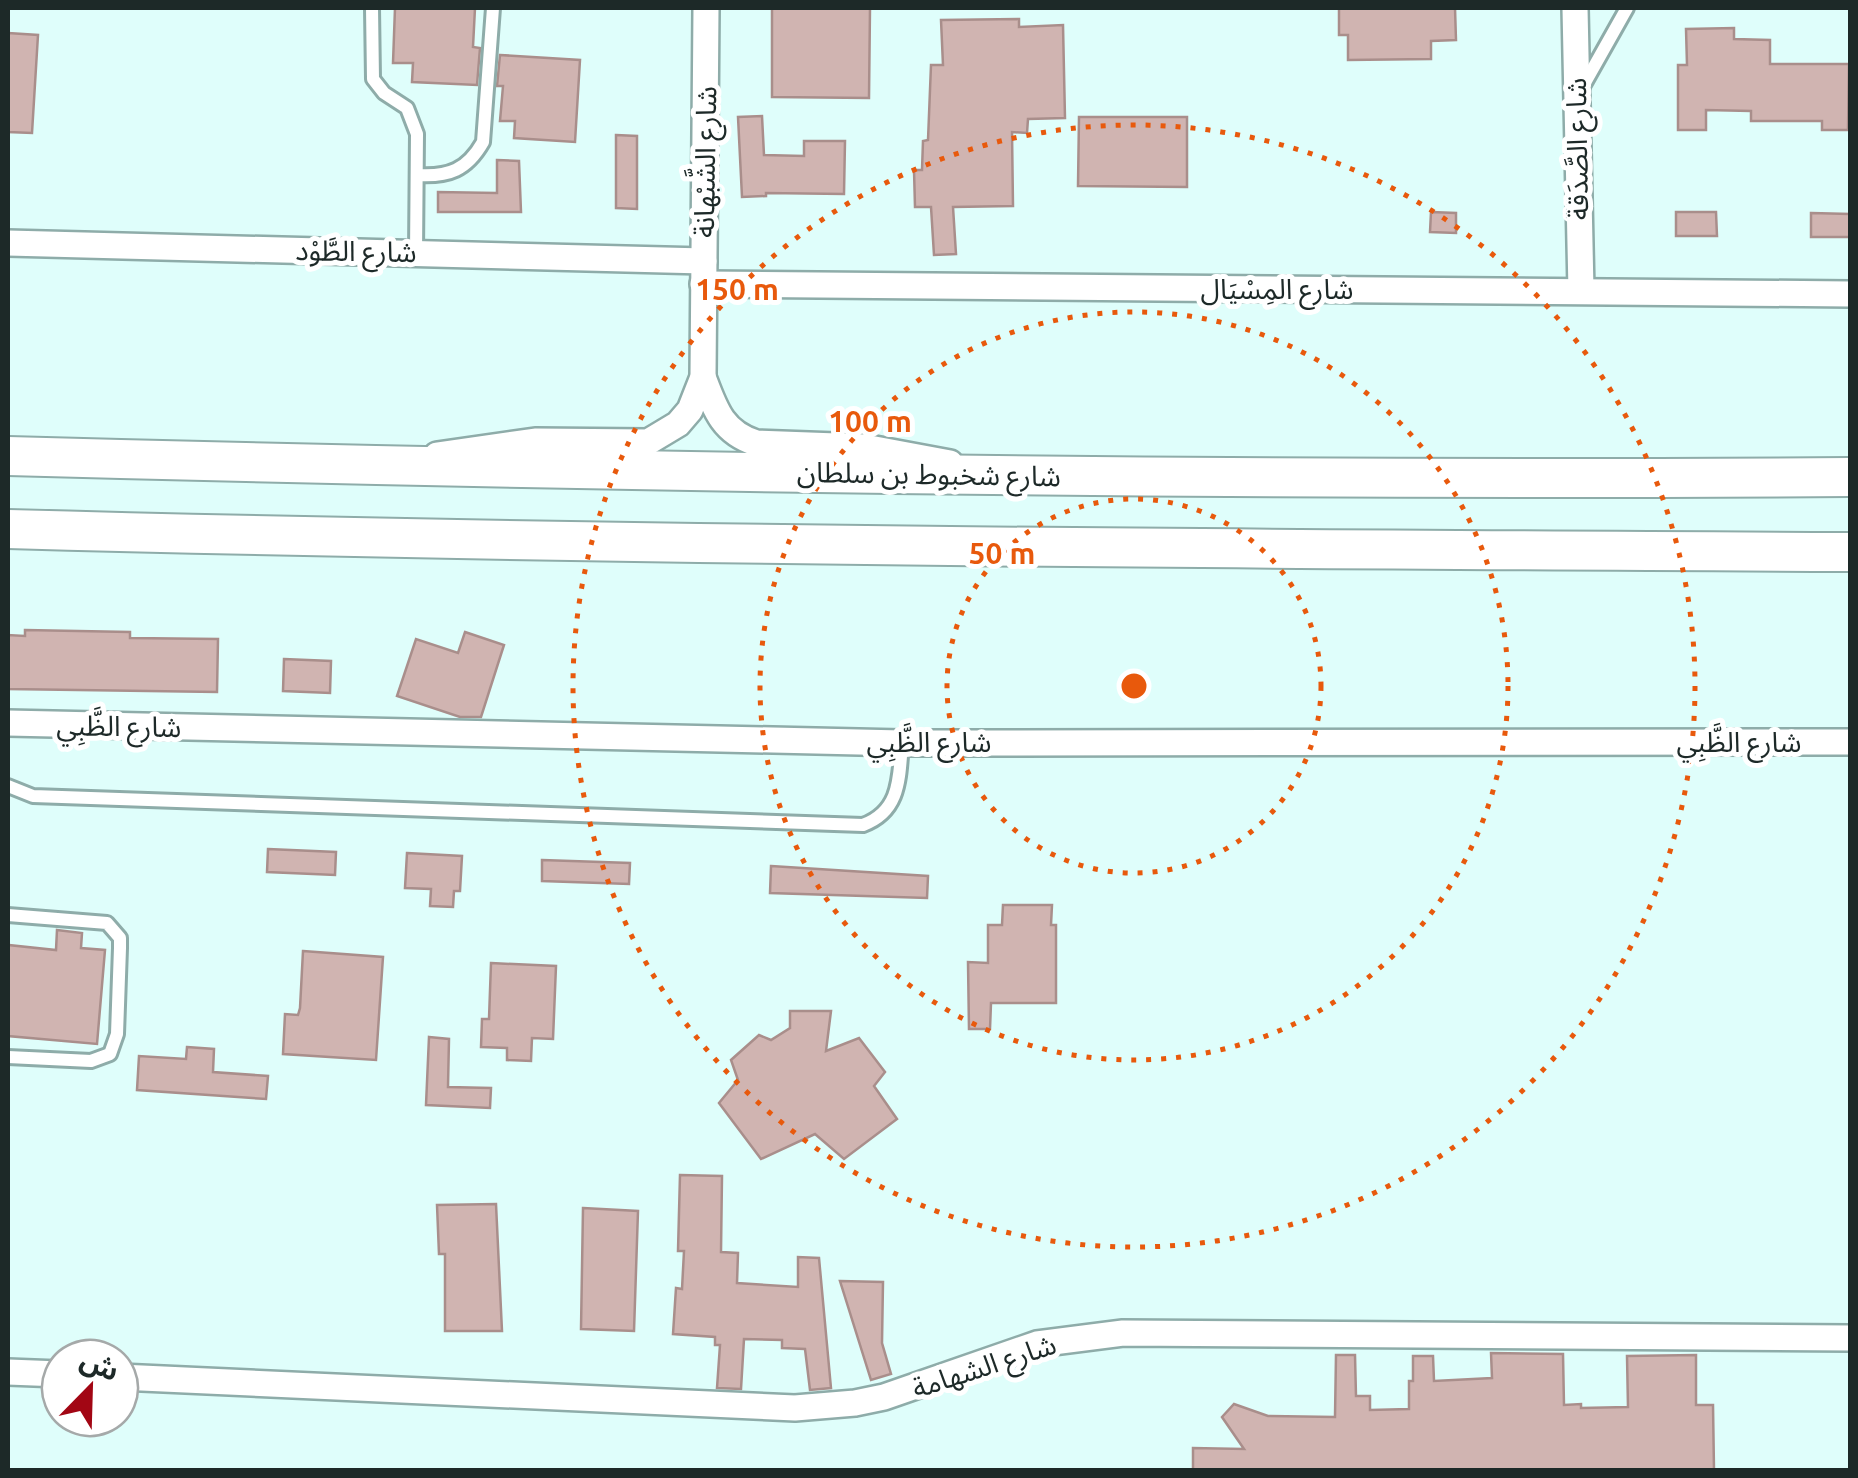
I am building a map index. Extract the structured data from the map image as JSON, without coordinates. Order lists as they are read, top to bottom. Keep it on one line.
{"streets":{"main road":["شارع شخبوط بن سلطان"],"street":["شارع الصَّدَقة","شارع الشَّبْهانة","شارع الطَّوْد","شارع المِسْيَال","شارع الظَّبِي","شارع الشهامة"]},"crossings":[["شارع الصَّدَقة","شارع المِسْيَال"],["شارع الشَّبْهانة","شارع الطَّوْد"],["شارع الشَّبْهانة","شارع المِسْيَال"],["شارع الشَّبْهانة","شارع شخبوط بن سلطان"],["شارع الطَّوْد","شارع المِسْيَال"]],"north":"top right","rings":["150 m","100 m","50 m"]}
